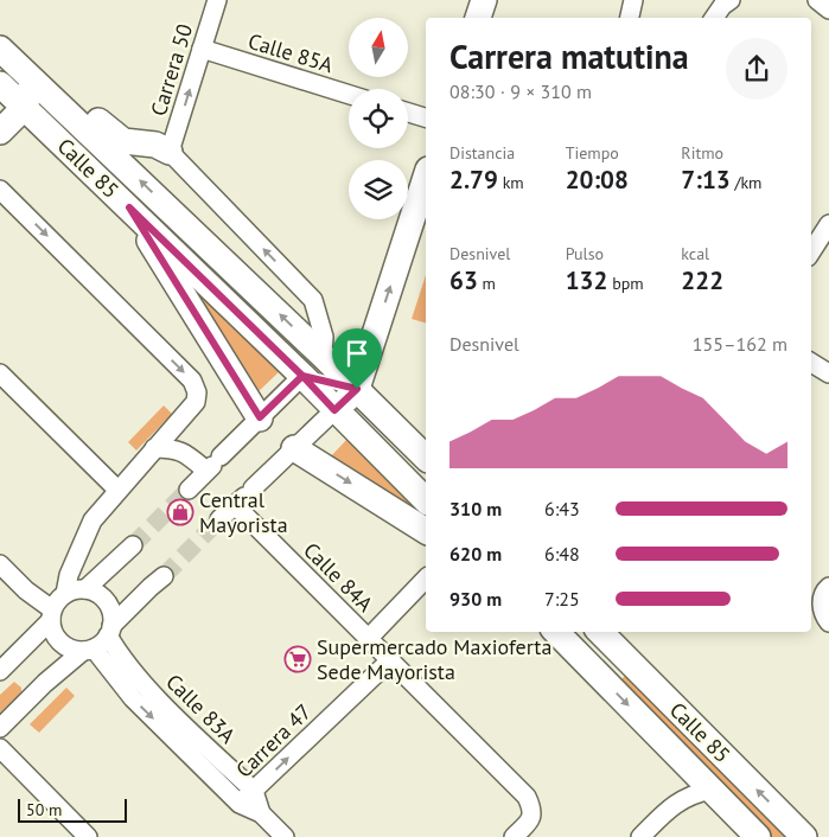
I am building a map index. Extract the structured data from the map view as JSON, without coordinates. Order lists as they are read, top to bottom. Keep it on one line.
{"streets":{"main road":["Calle 85"],"street":["Calle 85A","Carrera 50","Calle 84A","Calle 83A","Carrera 47"]},"crossings":[["Calle 85A","Carrera 50"],["Calle 84A","Carrera 47"],["Calle 83A","Carrera 47"]],"one_way":["Carrera 50","Carrera 47"],"places":{"shop":["Central Mayorista"],"supermarket":["Supermercado Maxioferta Sede Mayorista"]},"scale_bar":"50 m","north":"top","page":{"heading":["Carrera matutina","08:30 · 9 × 310 m"],"stats":[["Distancia","2.79 km"],["Tiempo","20:08"],["Ritmo","7:13 /km"],["Desnivel","63 m"],["Pulso","132 bpm"],["kcal","222"]],"chart":["Desnivel","155–162 m"],"list":[{"name":"310 m","note":"6:43"},{"name":"620 m","note":"6:48"},{"name":"930 m","note":"7:25"}],"scale":"50 m"}}
